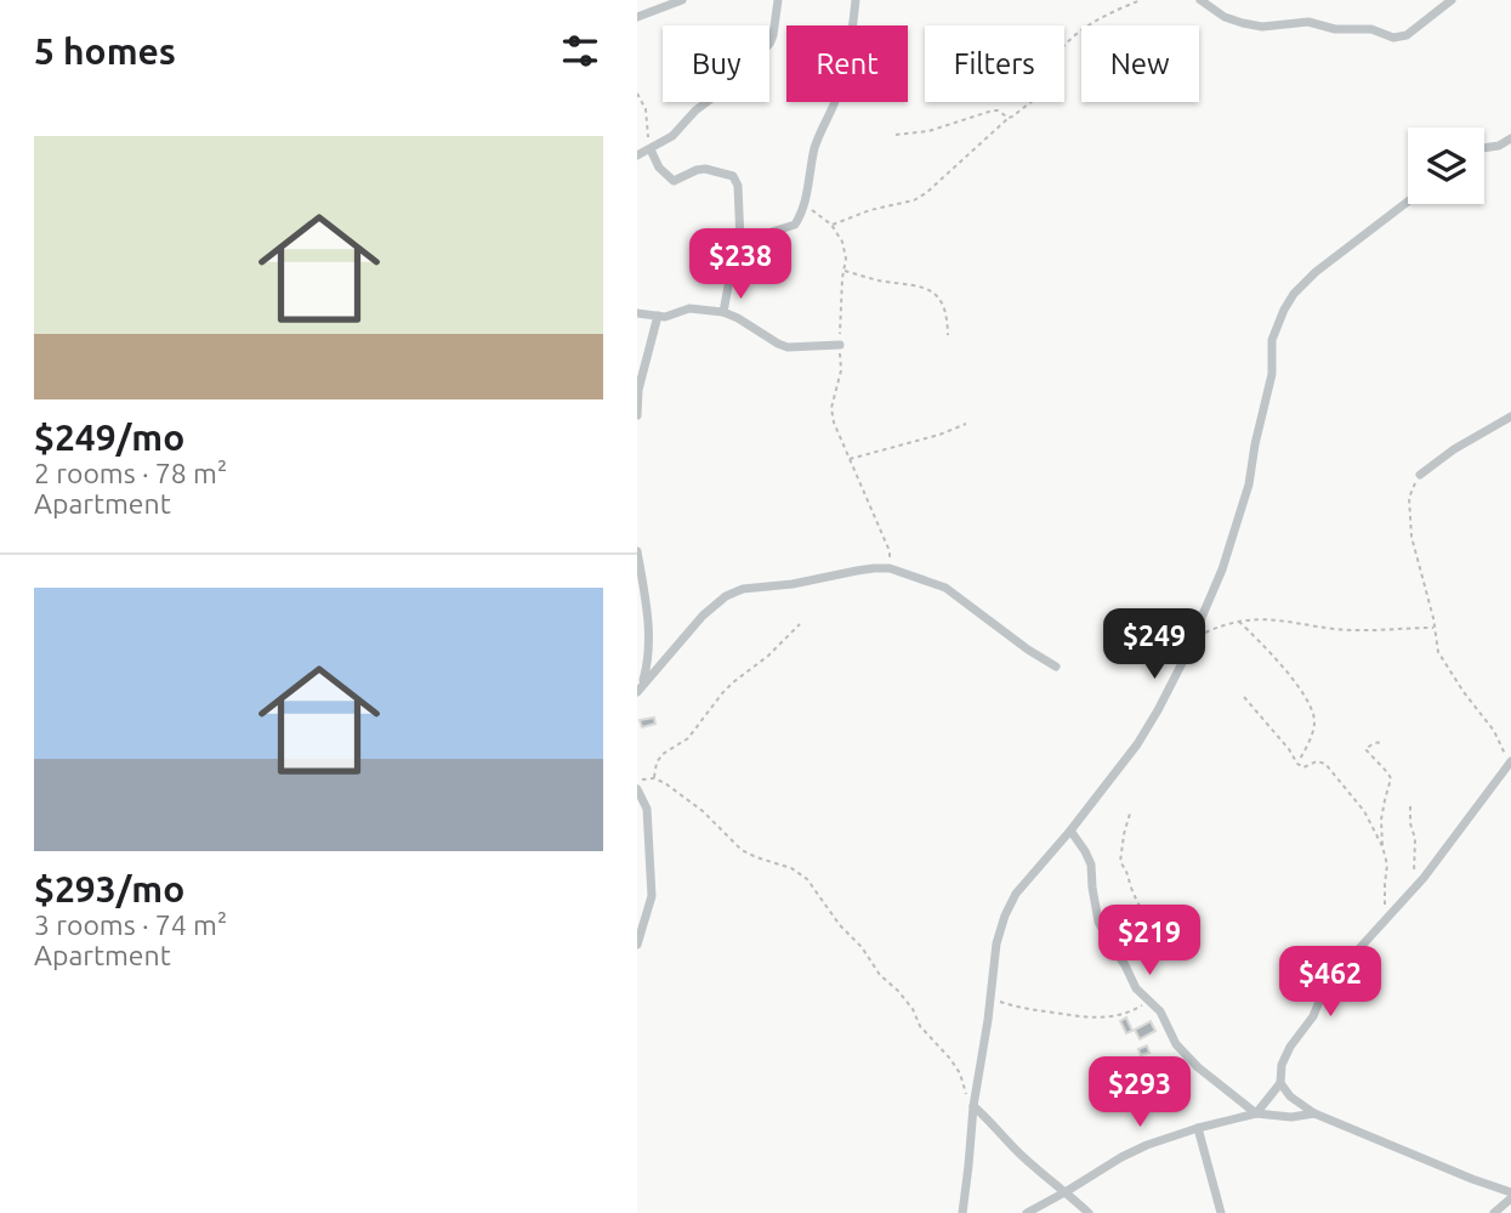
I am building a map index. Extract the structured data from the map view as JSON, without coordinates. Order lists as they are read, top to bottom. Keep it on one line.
{"page":{"heading":"5 homes","chip":["Buy","Rent","Filters","New"],"list":[{"name":"$249/mo","note":"2 rooms · 78 m² · Apartment"},{"name":"$293/mo","note":"3 rooms · 74 m² · Apartment"}],"price":["$238","$249","$219","$462","$293"]}}
